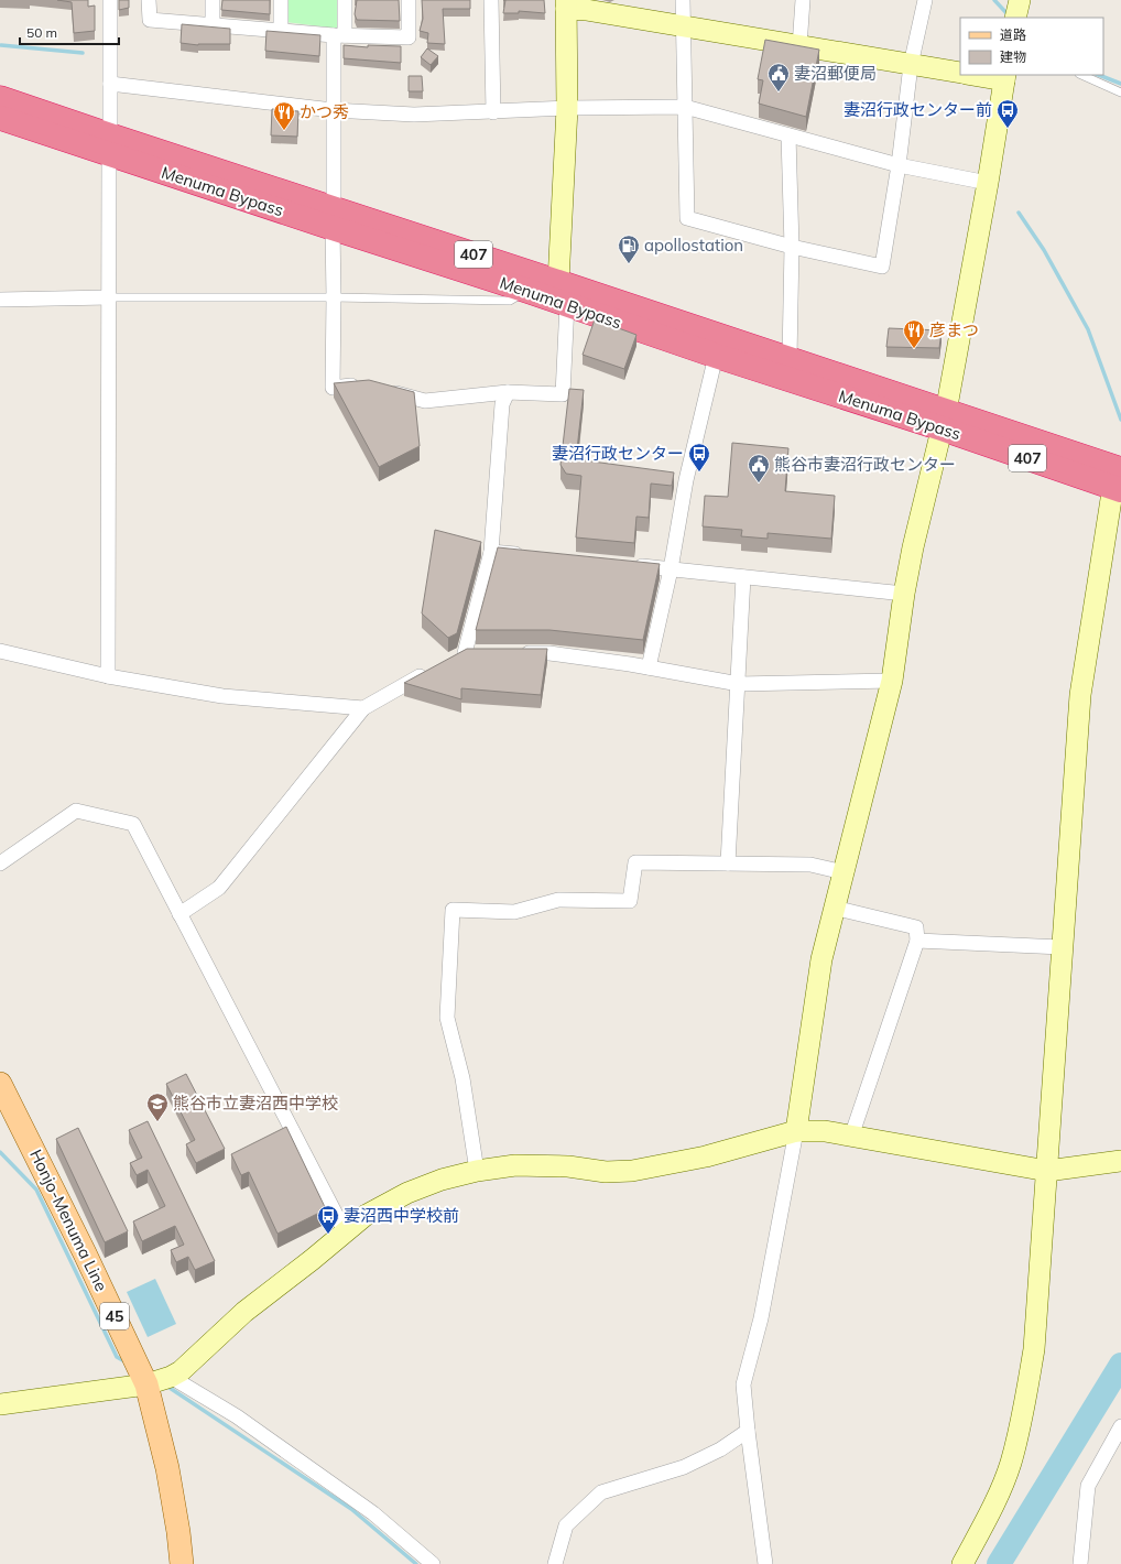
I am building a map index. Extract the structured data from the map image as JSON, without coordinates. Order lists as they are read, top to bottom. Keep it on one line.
{"streets":{"highway":["Menuma Bypass","407"],"main road":["Honjo-Menuma Line","45"]},"places":{"public building":["妻沼郵便局","熊谷市妻沼行政センター"],"bus stop":["妻沼行政センター前","妻沼行政センター","妻沼西中学校前"],"restaurant":["かつ秀","彦まつ"],"fuel station":["apollostation"],"school or university":["熊谷市立妻沼西中学校"]},"legend":["道路","建物"],"scale_bar":"50 m"}
